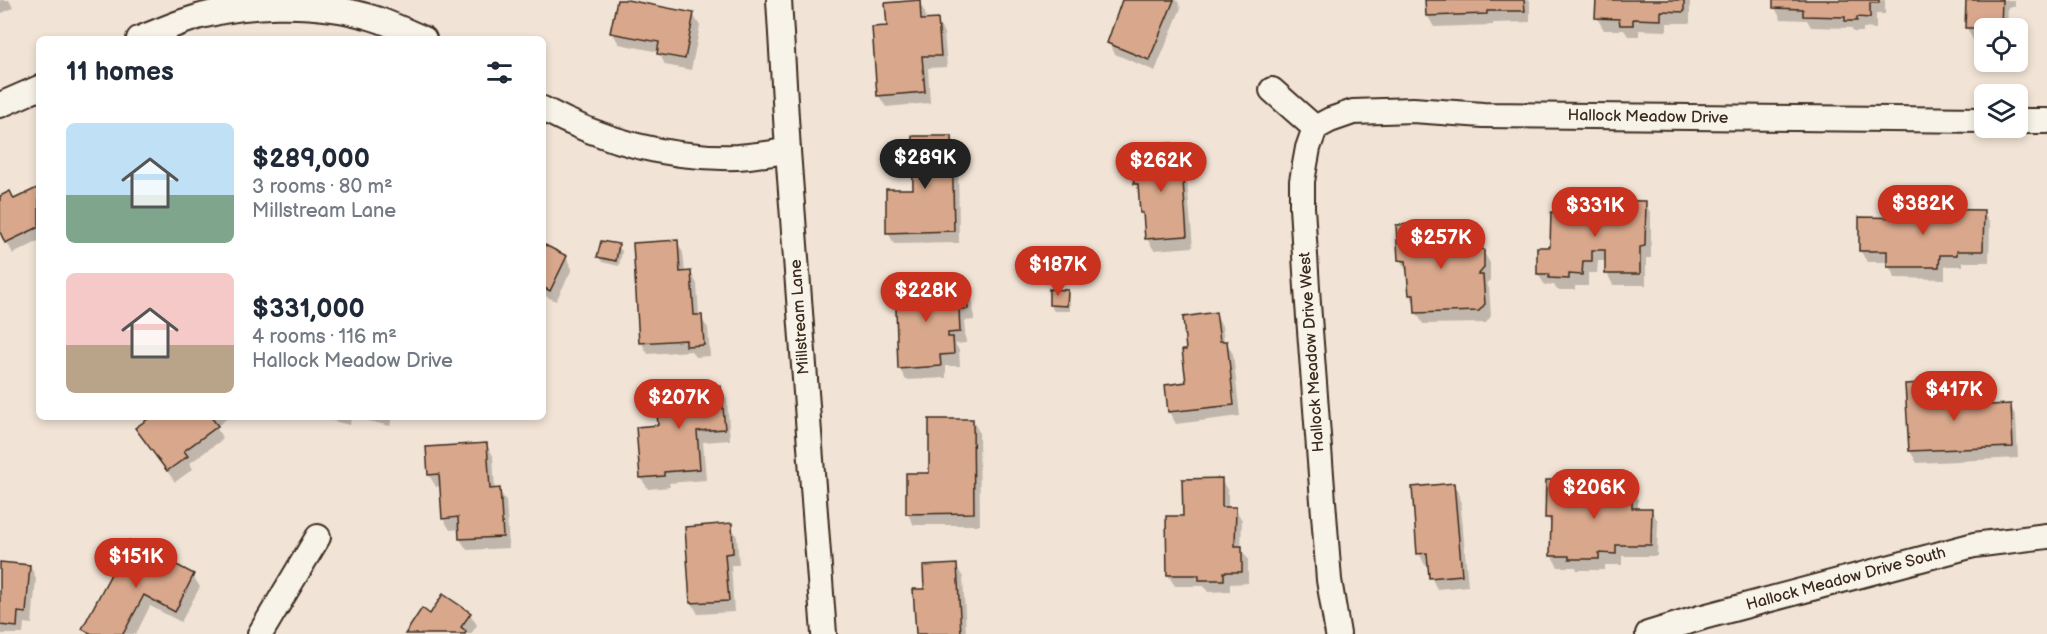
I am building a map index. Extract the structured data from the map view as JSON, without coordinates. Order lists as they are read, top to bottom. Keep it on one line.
{"streets":{"street":["Hallock Meadow Drive","Millstream Lane","Hallock Meadow Drive West","Hallock Meadow Drive South"]},"crossings":[["Hallock Meadow Drive","Hallock Meadow Drive West"]],"page":{"heading":"11 homes","list":[{"name":"$289,000","note":"3 rooms · 80 m² · Millstream Lane"},{"name":"$331,000","note":"4 rooms · 116 m² · Hallock Meadow Drive"}],"price":["$289K","$262K","$382K","$331K","$257K","$187K","$228K","$417K","$207K","$206K","$151K"]}}
